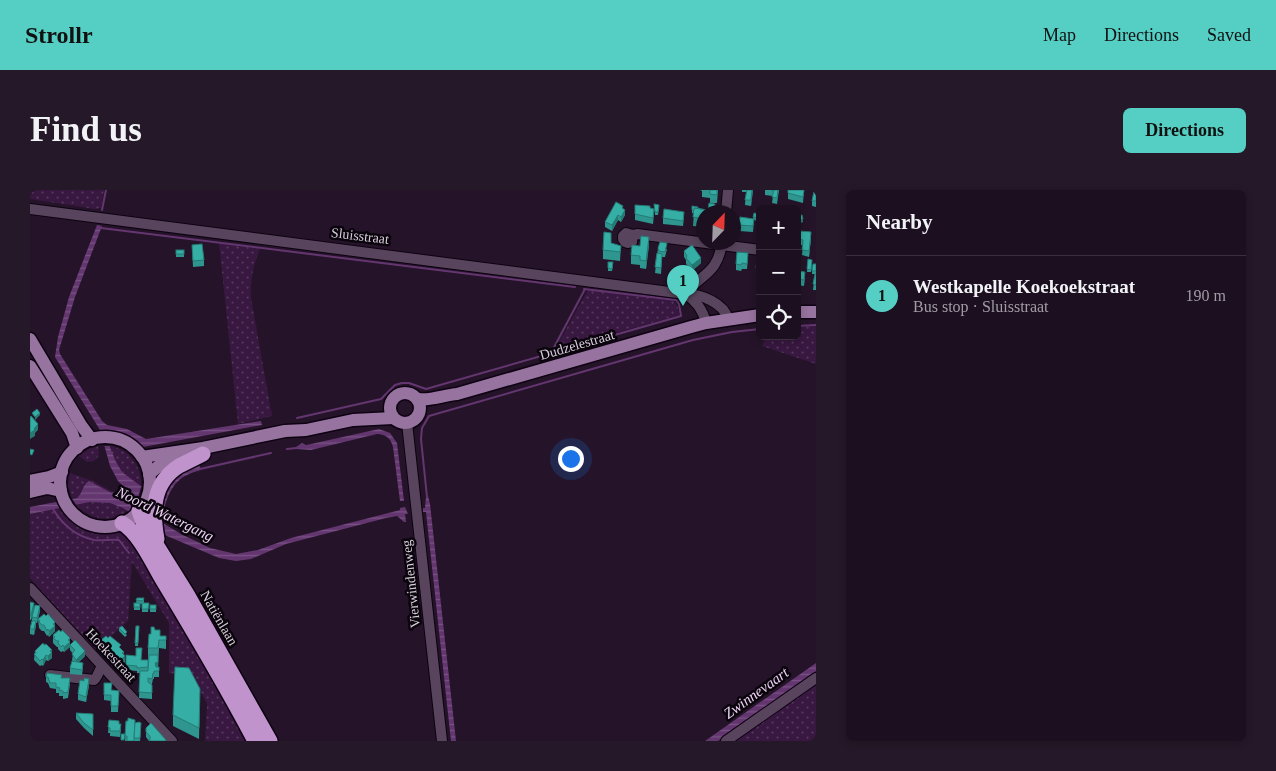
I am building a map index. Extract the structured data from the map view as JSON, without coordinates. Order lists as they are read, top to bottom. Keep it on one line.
{"streets":{"highway":["Natiënlaan"],"main road":["Dudzelestraat"],"street":["Sluisstraat","Vierwindenweg","Hoekestraat"]},"crossings":[["Dudzelestraat","Vierwindenweg"]],"water":["Noord Watergang","Zwinnevaart"],"north":"top right","page":{"header":"Strollr","nav":["Map","Directions","Saved"],"buttons":"Directions","title":"Find us","heading":"Nearby","map_buttons":["+","−"],"list":[{"mark":"1","name":"Westkapelle Koekoekstraat","note":"Bus stop · Sluisstraat","value":"190 m"}],"pins":"1"}}
